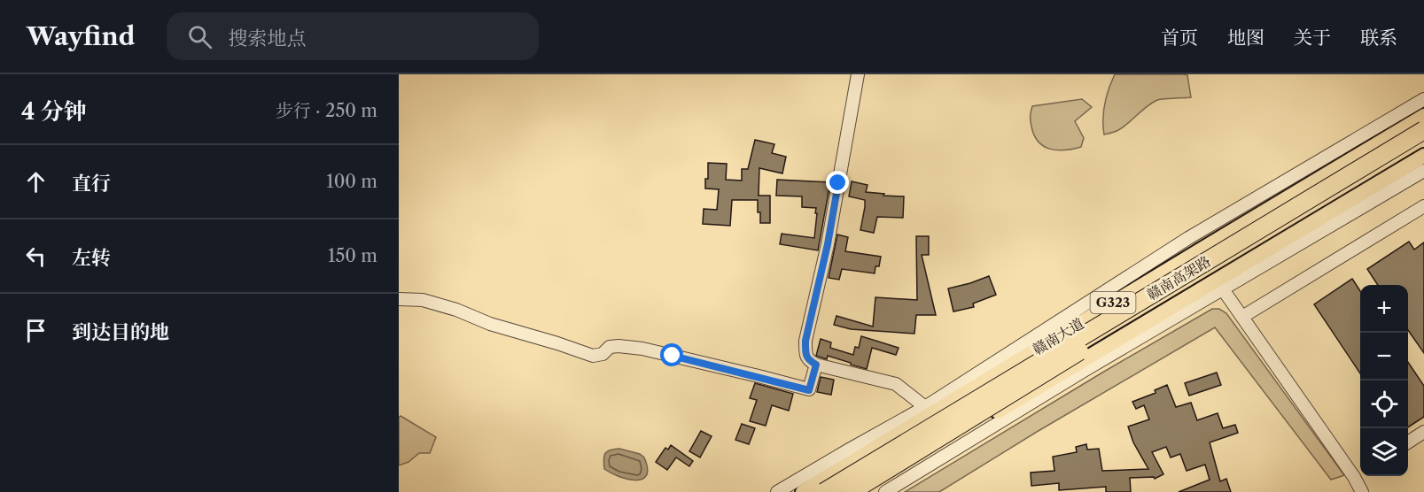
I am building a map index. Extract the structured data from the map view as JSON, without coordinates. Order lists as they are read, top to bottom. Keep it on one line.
{"streets":{"highway":["赣南高架路"],"main road":["G323","赣南大道"]},"page":{"header":"Wayfind","search":"搜索地点","nav":["首页","地图","关于","联系"],"heading":["4 分钟","步行 · 250 m"],"list":[["直行","100 m"],["左转","150 m"],"到达目的地"],"map_buttons":["+","−"]}}
